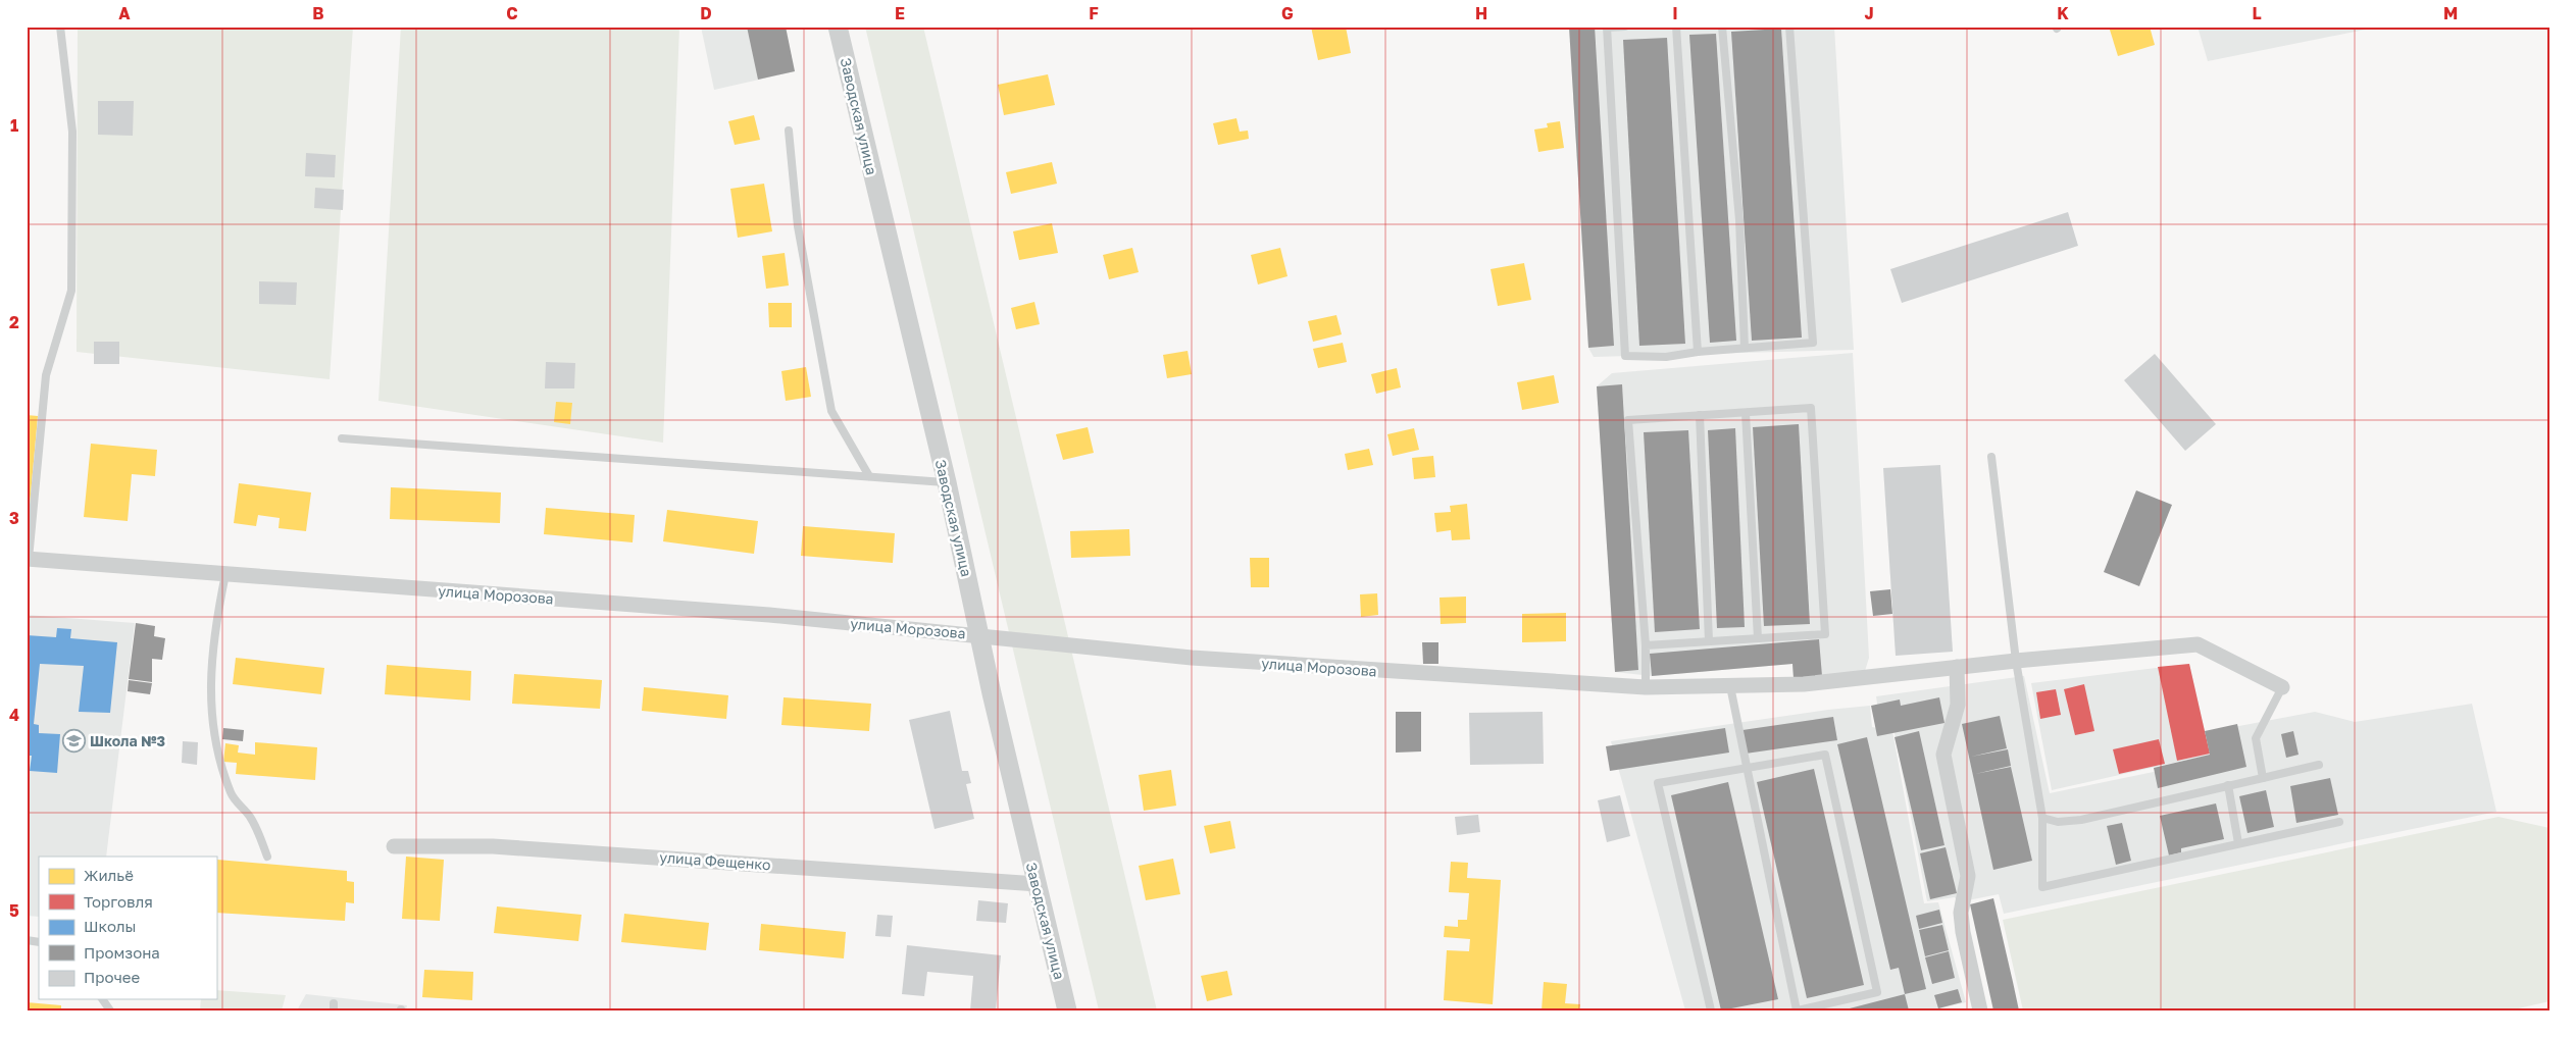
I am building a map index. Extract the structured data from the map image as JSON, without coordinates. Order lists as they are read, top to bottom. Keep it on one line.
{"streets":{"street":["Заводская улица","улица Морозова","улица Фещенко"]},"crossings":[["Заводская улица","улица Морозова"],["Заводская улица","улица Фещенко"]],"places":{"school or university":["Школа №3"]},"legend":["Жильё","Торговля","Школы","Промзона","Прочее"],"grid":{"columns":["A","B","C","D","E","F","G","H","I","J","K","L","M"],"rows":["1","2","3","4","5"]}}
